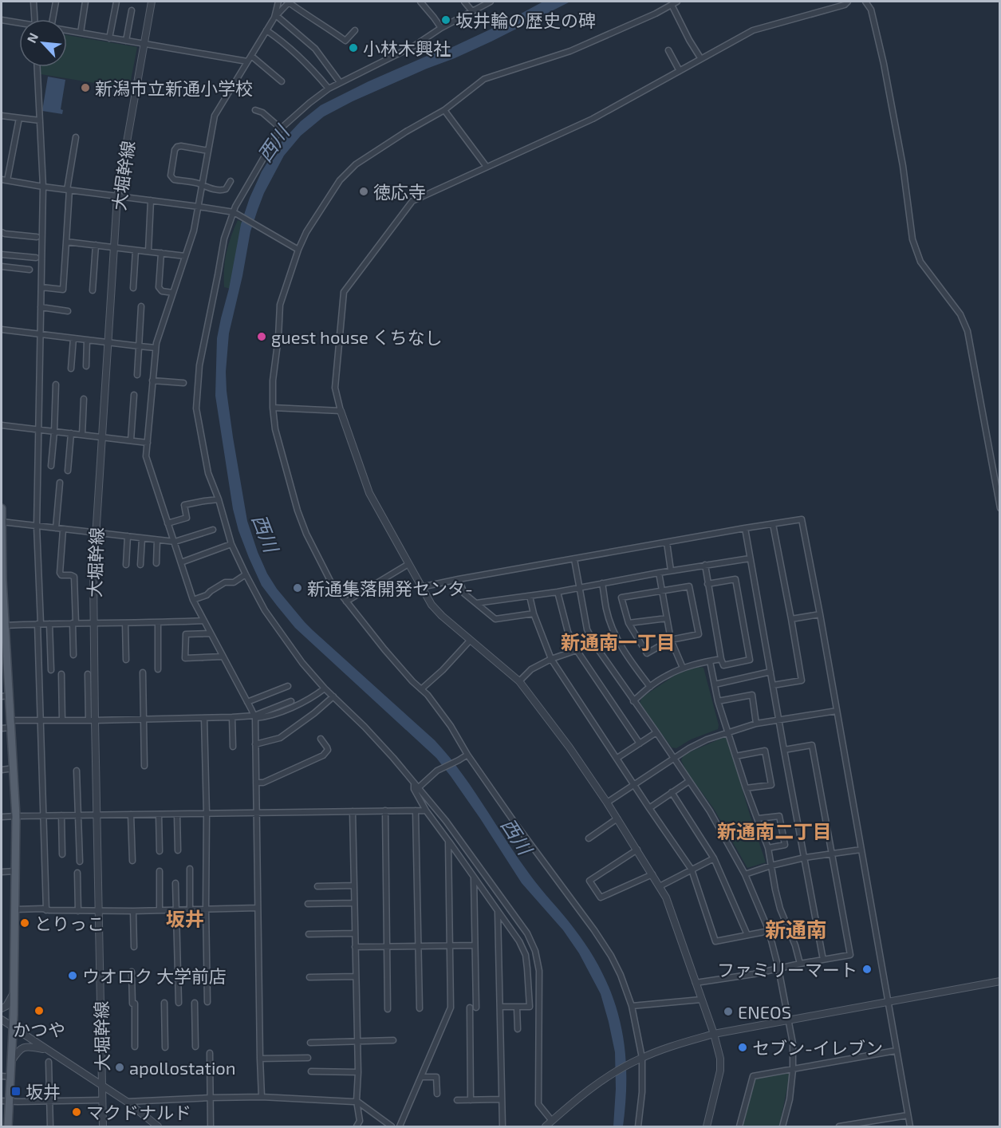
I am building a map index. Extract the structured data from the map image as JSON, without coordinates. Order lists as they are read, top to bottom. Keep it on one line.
{"streets":{"street":["大堀幹線"]},"districts":["新通南一丁目","新通南二丁目","坂井","新通南"],"water":["西川"],"places":{"other":["坂井輪の歴史の碑","小林木興社","新潟市立新通小学校","徳応寺","guest house くちなし","新通集落開発センタ-","とりっこ","ファミリーマート","ウオロク 大学前店","かつや","ENEOS","セブン-イレブン","apollostation","マクドナルド"],"transit":["坂井"]},"north":"top left"}
